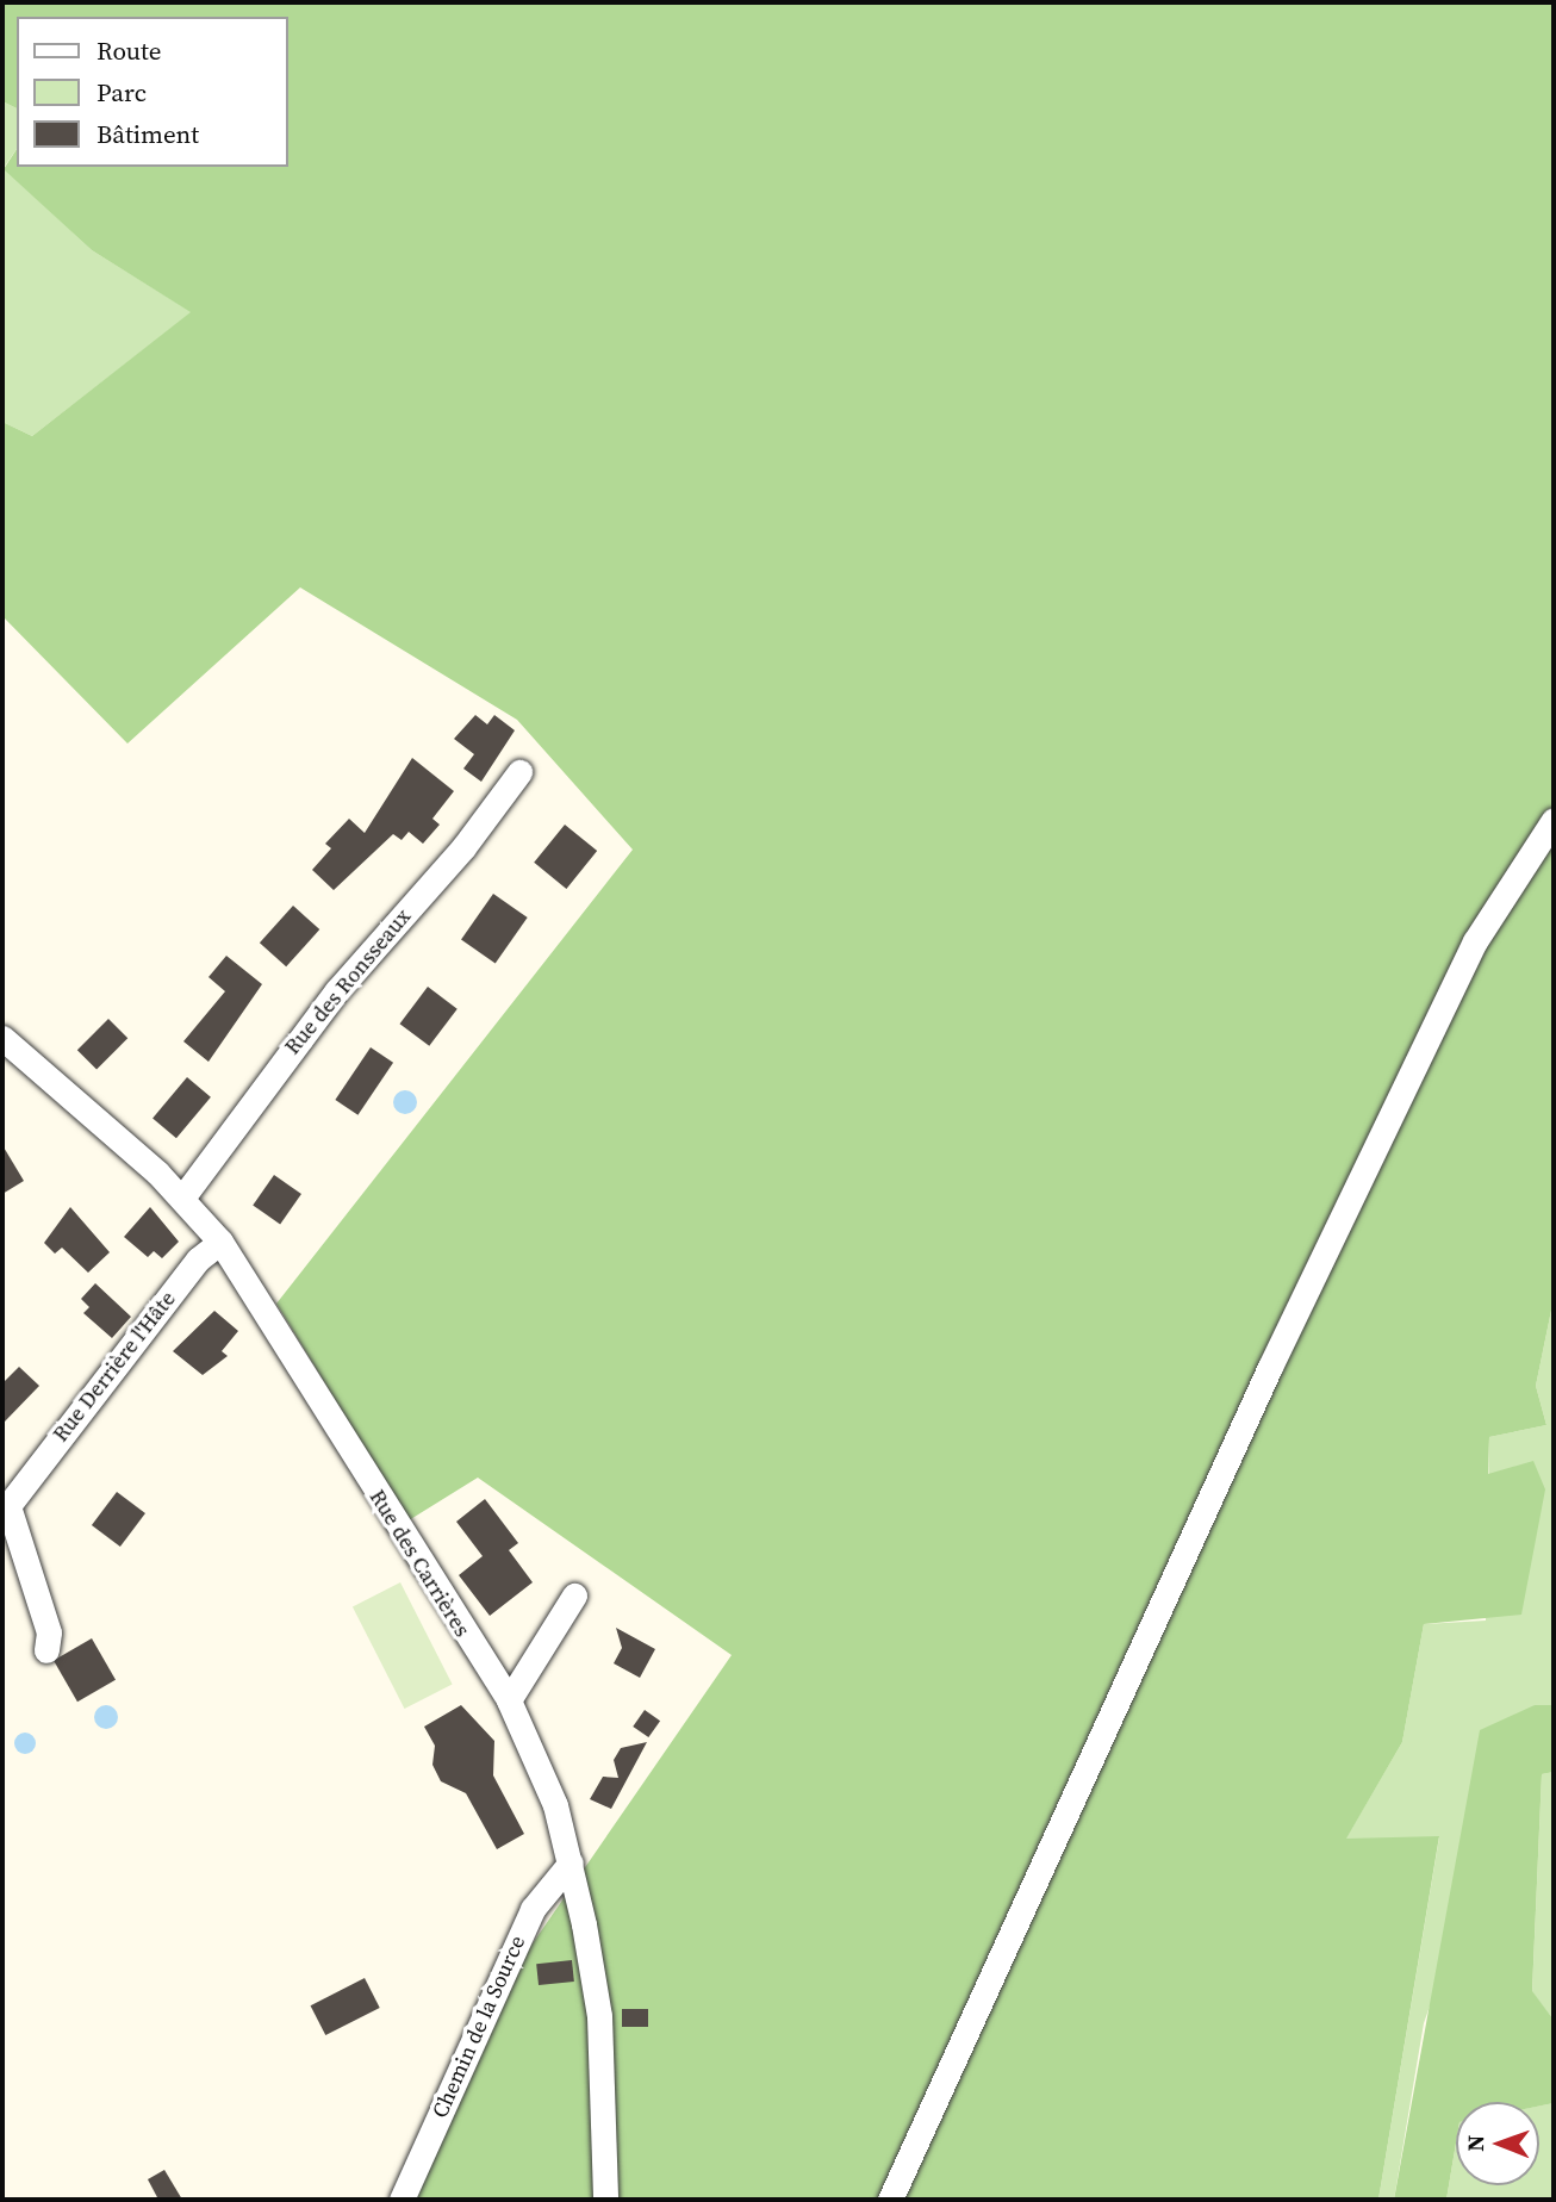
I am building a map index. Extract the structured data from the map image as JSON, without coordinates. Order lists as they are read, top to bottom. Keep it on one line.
{"streets":{"street":["Rue des Ronsseaux","Rue Derrière l'Hâte","Rue des Carrières","Chemin de la Source"]},"crossings":[["Rue des Ronsseaux","Rue des Carrières"],["Rue Derrière l'Hâte","Rue des Carrières"],["Rue des Carrières","Chemin de la Source"]],"legend":["Route","Parc","Bâtiment"],"north":"left"}
